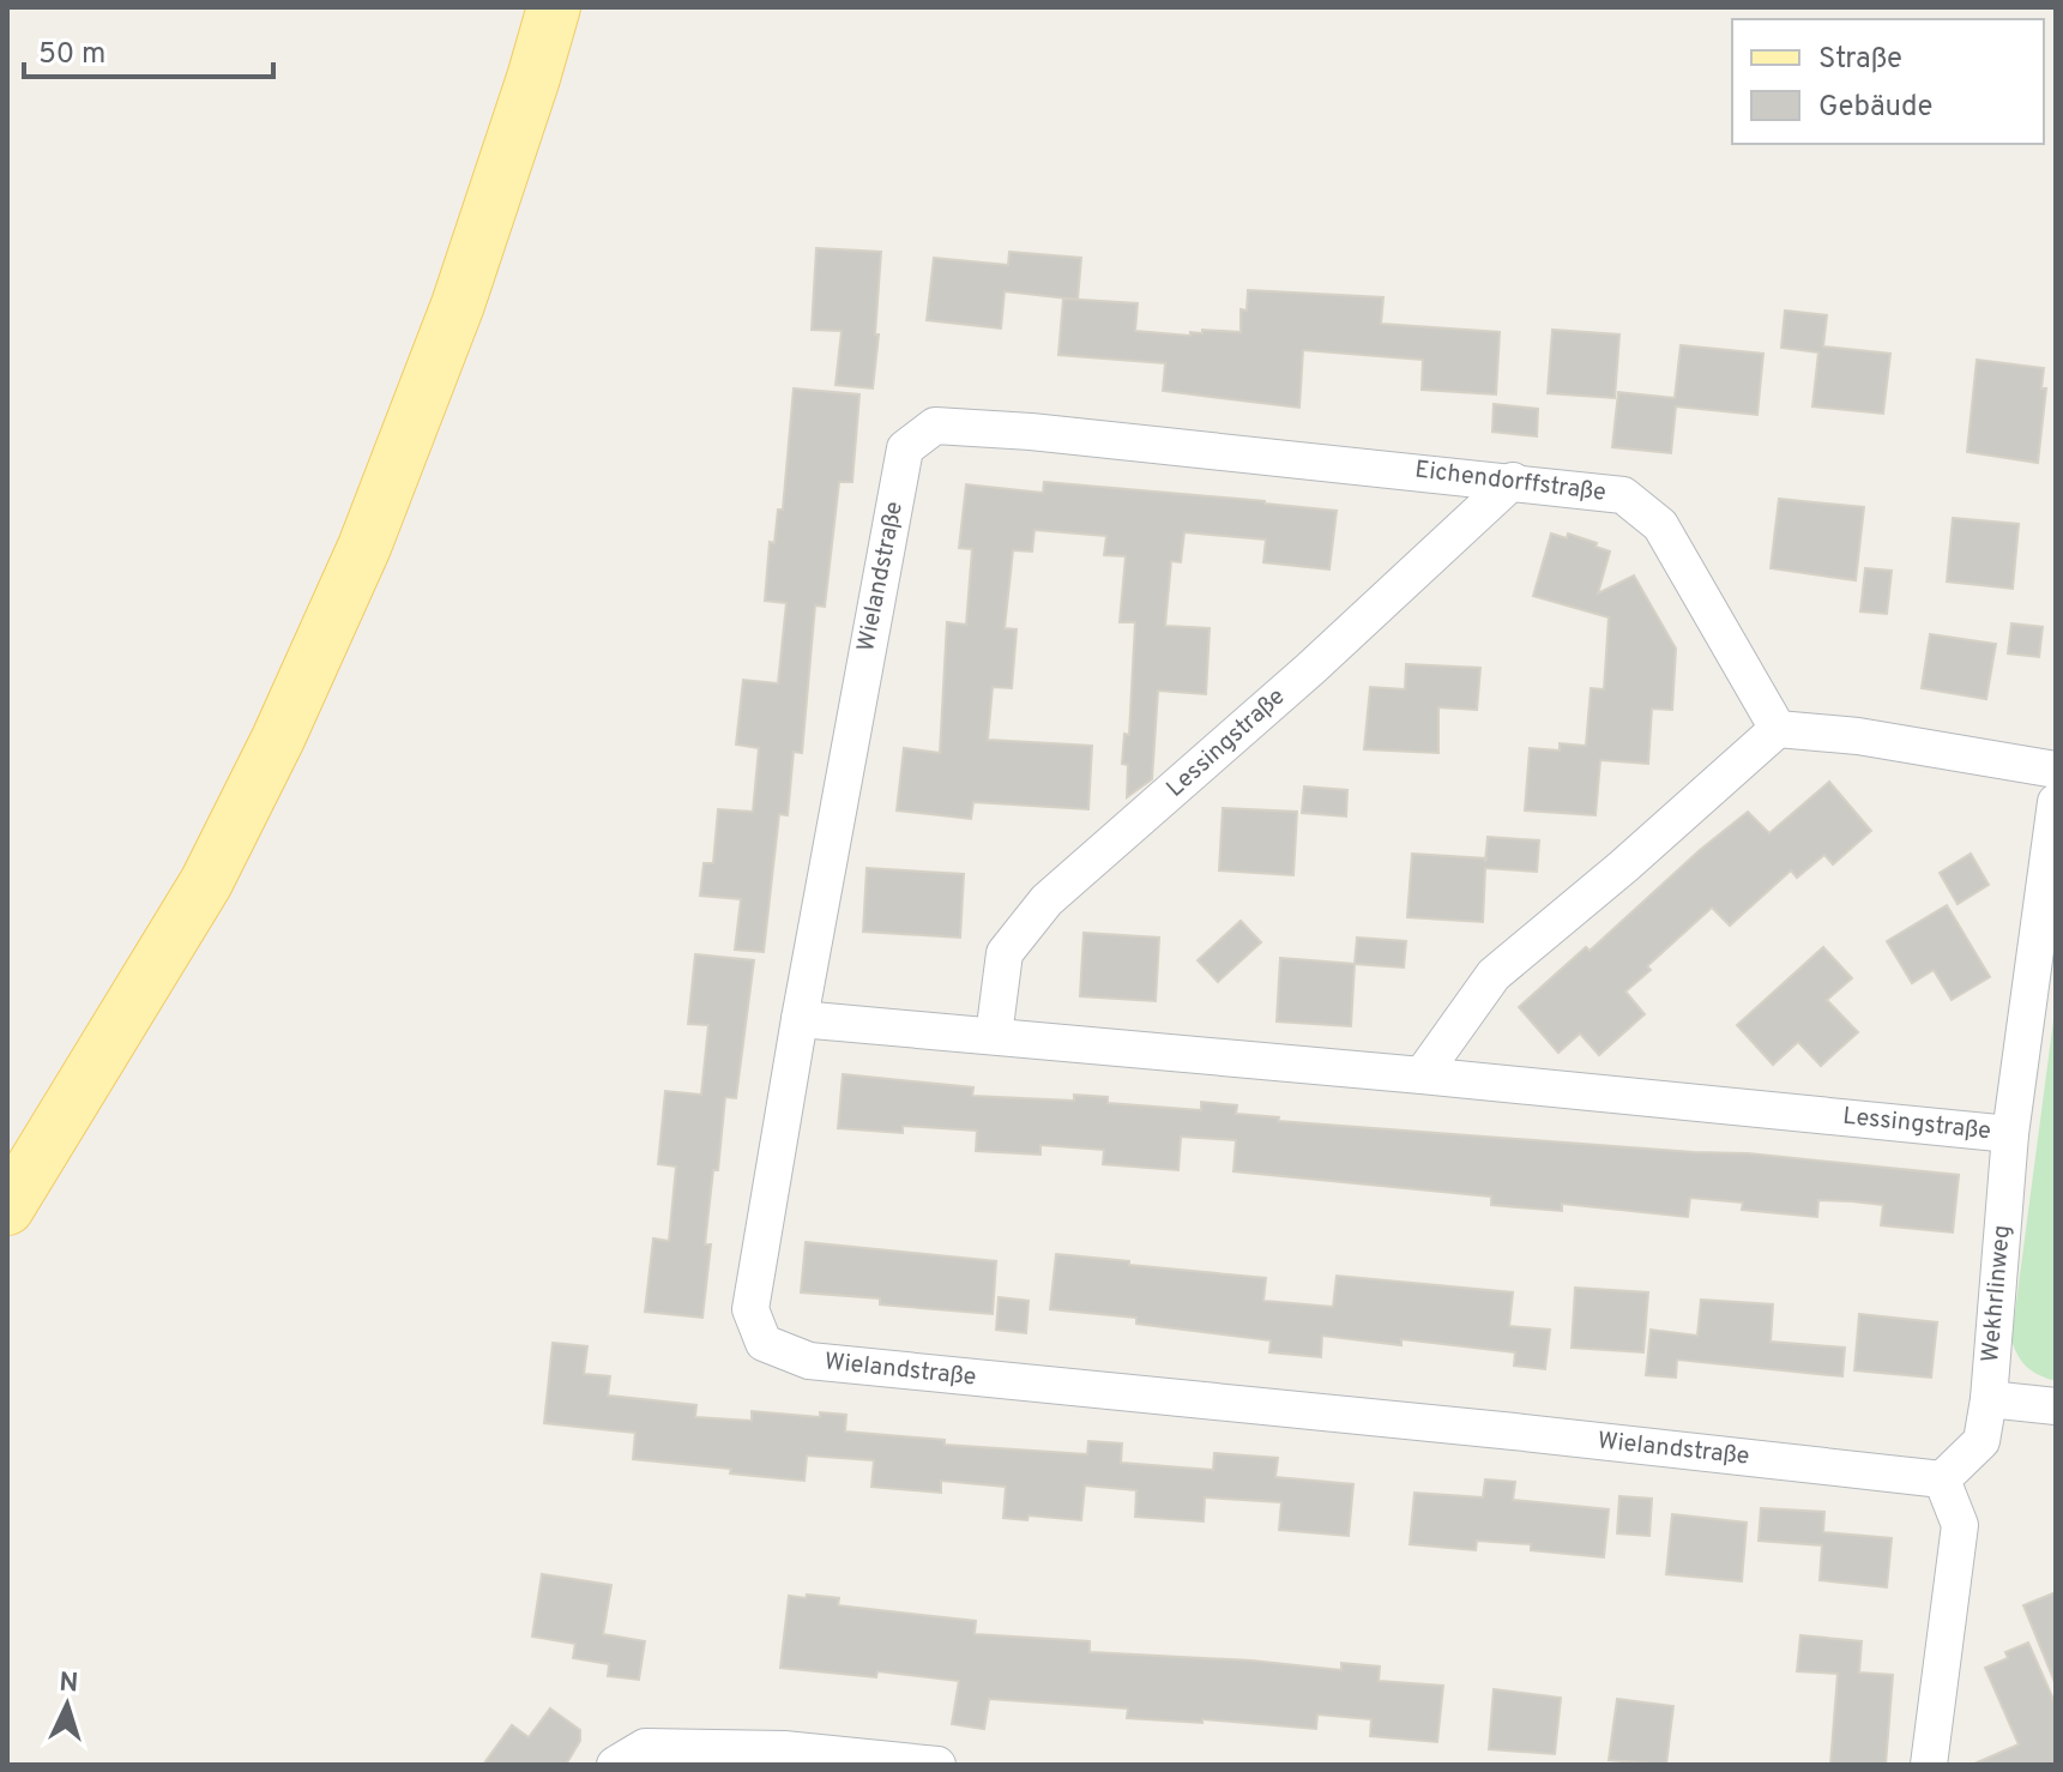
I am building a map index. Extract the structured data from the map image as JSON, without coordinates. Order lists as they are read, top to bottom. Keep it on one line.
{"streets":{"street":["Eichendorffstraße","Wielandstraße","Lessingstraße","Wekhrlinweg"]},"crossings":[["Eichendorffstraße","Wielandstraße"],["Eichendorffstraße","Lessingstraße"],["Wielandstraße","Lessingstraße"],["Wielandstraße","Wekhrlinweg"],["Lessingstraße","Wekhrlinweg"]],"legend":["Straße","Gebäude"],"scale_bar":"50 m","north":"top"}
